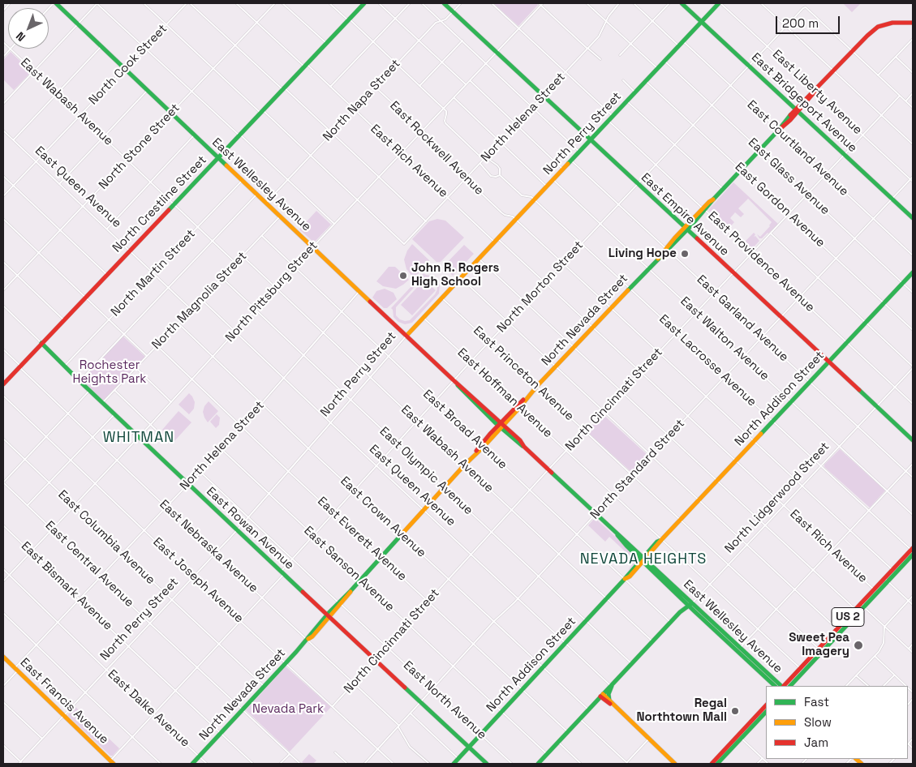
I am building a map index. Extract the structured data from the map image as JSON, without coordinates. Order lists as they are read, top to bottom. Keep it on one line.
{"streets":{"main road":["East Bridgeport Avenue","North Perry Street","East Wellesley Avenue","North Crestline Street","East Empire Avenue","North Nevada Street","North Addison Street","North Lidgerwood Street","East Rowan Avenue","US 2","East Francis Avenue"],"street":["North Cook Street","East Liberty Avenue","North Napa Street","East Wabash Avenue","North Helena Street","North Stone Street","East Rockwell Avenue","East Courtland Avenue","East Rich Avenue","East Glass Avenue","East Queen Avenue","East Gordon Avenue","East Providence Avenue","North Martin Street","North Morton Street","North Pittsburg Street","North Magnolia Street","East Garland Avenue","East Walton Avenue","East Lacrosse Avenue","East Princeton Avenue","East Hoffman Avenue","North Cincinnati Street","East Broad Avenue","North Standard Street","East Olympic Avenue","East Crown Avenue","East Columbia Avenue","East Everett Avenue","East Nebraska Avenue","East Central Avenue","East Sanson Avenue","East Joseph Avenue","East Bismark Avenue","East North Avenue","East Dalke Avenue"]},"crossings":[["North Cook Street","East Wabash Avenue"],["North Cook Street","East Wellesley Avenue"],["North Cook Street","East Queen Avenue"],["East Liberty Avenue","North Perry Street"],["East Liberty Avenue","North Morton Street"],["East Liberty Avenue","North Nevada Street"],["East Liberty Avenue","North Cincinnati Street"],["East Liberty Avenue","North Standard Street"],["North Napa Street","East Rockwell Avenue"],["North Napa Street","East Rich Avenue"],["North Napa Street","East Wellesley Avenue"],["North Napa Street","East Empire Avenue"],["East Wabash Avenue","North Helena Street"],["East Wabash Avenue","North Perry Street"],["East Wabash Avenue","North Stone Street"],["East Wabash Avenue","North Crestline Street"],["East Wabash Avenue","North Martin Street"],["East Wabash Avenue","North Morton Street"],["East Wabash Avenue","North Pittsburg Street"],["East Wabash Avenue","North Magnolia Street"],["East Wabash Avenue","North Nevada Street"],["East Wabash Avenue","North Addison Street"],["East Wabash Avenue","North Cincinnati Street"],["East Wabash Avenue","North Standard Street"],["East Wabash Avenue","North Lidgerwood Street"],["East Bridgeport Avenue","North Perry Street"],["East Bridgeport Avenue","North Morton Street"],["East Bridgeport Avenue","North Nevada Street"],["East Bridgeport Avenue","North Cincinnati Street"],["East Bridgeport Avenue","North Standard Street"],["North Helena Street","East Rockwell Avenue"],["North Helena Street","East Rich Avenue"],["North Helena Street","East Wellesley Avenue"],["North Helena Street","East Queen Avenue"],["North Helena Street","East Empire Avenue"],["North Helena Street","North Pittsburg Street"],["North Helena Street","East Lacrosse Avenue"],["North Helena Street","East Broad Avenue"],["North Helena Street","East Olympic Avenue"],["North Helena Street","East Crown Avenue"],["North Helena Street","East Rowan Avenue"],["North Helena Street","East Columbia Avenue"],["North Helena Street","East Everett Avenue"],["North Helena Street","East Nebraska Avenue"],["North Helena Street","East Central Avenue"],["North Helena Street","East Sanson Avenue"],["North Helena Street","East Joseph Avenue"],["North Helena Street","East Bismark Avenue"],["North Helena Street","East North Avenue"],["North Helena Street","East Francis Avenue"],["North Helena Street","East Dalke Avenue"],["North Perry Street","East Rockwell Avenue"],["North Perry Street","East Courtland Avenue"],["North Perry Street","East Rich Avenue"],["North Perry Street","East Glass Avenue"],["North Perry Street","East Wellesley Avenue"],["North Perry Street","East Queen Avenue"],["North Perry Street","East Gordon Avenue"],["North Perry Street","East Empire Avenue"],["North Perry Street","East Providence Avenue"],["North Perry Street","East Garland Avenue"],["North Perry Street","East Walton Avenue"],["North Perry Street","East Lacrosse Avenue"],["North Perry Street","East Princeton Avenue"],["North Perry Street","East Hoffman Avenue"],["North Perry Street","East Broad Avenue"],["North Perry Street","East Olympic Avenue"],["North Perry Street","East Crown Avenue"],["North Perry Street","East Rowan Avenue"],["North Perry Street","East Columbia Avenue"],["North Perry Street","East Everett Avenue"],["North Perry Street","East Nebraska Avenue"],["North Perry Street","East Central Avenue"],["North Perry Street","East Sanson Avenue"],["North Perry Street","East Joseph Avenue"],["North Perry Street","East Bismark Avenue"],["North Perry Street","East North Avenue"],["North Perry Street","East Francis Avenue"],["North Perry Street","East Dalke Avenue"],["North Stone Street","East Rich Avenue"],["North Stone Street","East Wellesley Avenue"],["North Stone Street","East Queen Avenue"],["East Rockwell Avenue","North Morton Street"],["East Rockwell Avenue","North Pittsburg Street"],["East Rockwell Avenue","North Nevada Street"],["East Rockwell Avenue","North Addison Street"],["East Rockwell Avenue","North Cincinnati Street"],["East Rockwell Avenue","North Standard Street"],["East Rockwell Avenue","North Lidgerwood Street"],["East Rockwell Avenue","US 2"],["East Courtland Avenue","North Morton Street"],["East Courtland Avenue","North Nevada Street"],["East Courtland Avenue","North Cincinnati Street"],["East Courtland Avenue","North Standard Street"],["East Rich Avenue","North Crestline Street"],["East Rich Avenue","North Morton Street"],["East Rich Avenue","North Pittsburg Street"],["East Rich Avenue","North Nevada Street"],["East Rich Avenue","North Addison Street"],["East Rich Avenue","North Cincinnati Street"],["East Rich Avenue","North Standard Street"],["East Rich Avenue","North Lidgerwood Street"],["East Rich Avenue","US 2"],["East Glass Avenue","North Morton Street"],["East Glass Avenue","North Nevada Street"],["East Glass Avenue","North Addison Street"],["East Glass Avenue","North Cincinnati Street"],["East Glass Avenue","North Standard Street"],["East Wellesley Avenue","North Crestline Street"],["East Wellesley Avenue","North Martin Street"],["East Wellesley Avenue","North Morton Street"],["East Wellesley Avenue","North Pittsburg Street"],["East Wellesley Avenue","North Magnolia Street"],["East Wellesley Avenue","North Nevada Street"],["East Wellesley Avenue","North Addison Street"],["East Wellesley Avenue","North Cincinnati Street"],["East Wellesley Avenue","North Standard Street"],["East Wellesley Avenue","North Lidgerwood Street"],["East Queen Avenue","North Crestline Street"],["East Queen Avenue","North Martin Street"],["East Queen Avenue","North Morton Street"],["East Queen Avenue","North Pittsburg Street"],["East Queen Avenue","North Magnolia Street"],["East Queen Avenue","North Nevada Street"],["East Queen Avenue","North Addison Street"],["East Queen Avenue","North Cincinnati Street"],["East Queen Avenue","North Standard Street"],["East Queen Avenue","North Lidgerwood Street"],["North Crestline Street","East Rowan Avenue"],["North Crestline Street","East Nebraska Avenue"],["East Gordon Avenue","North Morton Street"],["East Gordon Avenue","North Nevada Street"],["East Gordon Avenue","North Addison Street"],["East Gordon Avenue","North Cincinnati Street"],["East Gordon Avenue","North Standard Street"],["East Empire Avenue","North Morton Street"],["East Empire Avenue","North Pittsburg Street"],["East Empire Avenue","North Nevada Street"],["East Empire Avenue","North Addison Street"],["East Empire Avenue","North Cincinnati Street"],["East Empire Avenue","North Standard Street"],["East Empire Avenue","North Lidgerwood Street"],["East Providence Avenue","North Morton Street"],["East Providence Avenue","North Nevada Street"],["East Providence Avenue","North Addison Street"],["East Providence Avenue","North Cincinnati Street"],["East Providence Avenue","North Standard Street"],["East Providence Avenue","North Lidgerwood Street"],["North Martin Street","East Rowan Avenue"],["North Morton Street","East Garland Avenue"],["North Morton Street","North Nevada Street"],["North Morton Street","East Walton Avenue"],["North Morton Street","East Lacrosse Avenue"],["North Morton Street","East Princeton Avenue"],["North Morton Street","East Hoffman Avenue"],["North Morton Street","East Broad Avenue"],["North Morton Street","East Olympic Avenue"],["North Morton Street","East Crown Avenue"],["North Morton Street","East Rowan Avenue"],["North Morton Street","East Columbia Avenue"],["North Morton Street","East Everett Avenue"],["North Morton Street","East Nebraska Avenue"],["North Morton Street","East Central Avenue"],["North Morton Street","East Sanson Avenue"],["North Morton Street","East Joseph Avenue"],["North Morton Street","East Bismark Avenue"],["North Morton Street","East North Avenue"],["North Morton Street","East Francis Avenue"],["North Morton Street","East Dalke Avenue"],["North Pittsburg Street","East Broad Avenue"],["North Pittsburg Street","East Olympic Avenue"],["North Pittsburg Street","East Crown Avenue"],["North Pittsburg Street","East Rowan Avenue"],["North Pittsburg Street","East Columbia Avenue"],["North Pittsburg Street","East Everett Avenue"],["North Pittsburg Street","East Nebraska Avenue"],["North Pittsburg Street","East Central Avenue"],["North Pittsburg Street","East Joseph Avenue"],["North Pittsburg Street","East Bismark Avenue"],["North Pittsburg Street","East Dalke Avenue"],["North Magnolia Street","East Broad Avenue"],["North Magnolia Street","East Olympic Avenue"],["North Magnolia Street","East Crown Avenue"],["North Magnolia Street","East Rowan Avenue"],["North Magnolia Street","East Everett Avenue"],["East Garland Avenue","North Nevada Street"],["East Garland Avenue","North Addison Street"],["East Garland Avenue","North Cincinnati Street"],["East Garland Avenue","North Standard Street"],["East Garland Avenue","North Lidgerwood Street"],["North Nevada Street","East Walton Avenue"],["North Nevada Street","East Lacrosse Avenue"],["North Nevada Street","East Princeton Avenue"],["North Nevada Street","East Hoffman Avenue"],["North Nevada Street","East Broad Avenue"],["North Nevada Street","East Olympic Avenue"],["North Nevada Street","East Crown Avenue"],["North Nevada Street","East Rowan Avenue"],["North Nevada Street","East Columbia Avenue"],["North Nevada Street","East Everett Avenue"],["North Nevada Street","East Nebraska Avenue"],["North Nevada Street","East Central Avenue"],["North Nevada Street","East Sanson Avenue"],["North Nevada Street","East Joseph Avenue"],["North Nevada Street","East Bismark Avenue"],["North Nevada Street","East North Avenue"],["North Nevada Street","East Dalke Avenue"],["East Walton Avenue","North Addison Street"],["East Walton Avenue","North Cincinnati Street"],["East Walton Avenue","North Standard Street"],["East Walton Avenue","North Lidgerwood Street"],["East Lacrosse Avenue","North Addison Street"],["East Lacrosse Avenue","North Cincinnati Street"],["East Lacrosse Avenue","North Standard Street"],["East Lacrosse Avenue","North Lidgerwood Street"],["East Lacrosse Avenue","US 2"],["East Princeton Avenue","North Addison Street"],["East Princeton Avenue","North Cincinnati Street"],["East Princeton Avenue","North Standard Street"],["East Princeton Avenue","North Lidgerwood Street"],["East Princeton Avenue","US 2"],["East Hoffman Avenue","North Addison Street"],["East Hoffman Avenue","North Cincinnati Street"],["East Hoffman Avenue","North Standard Street"],["East Hoffman Avenue","North Lidgerwood Street"],["East Hoffman Avenue","US 2"],["North Addison Street","East Broad Avenue"],["North Addison Street","East Olympic Avenue"],["North Addison Street","East Crown Avenue"],["North Addison Street","East Rowan Avenue"],["North Addison Street","East Everett Avenue"],["North Addison Street","East Sanson Avenue"],["North Addison Street","East North Avenue"],["North Cincinnati Street","East Broad Avenue"],["North Cincinnati Street","East Olympic Avenue"],["North Cincinnati Street","East Crown Avenue"],["North Cincinnati Street","East Rowan Avenue"],["North Cincinnati Street","East Everett Avenue"],["North Cincinnati Street","East Nebraska Avenue"],["North Cincinnati Street","East Sanson Avenue"],["North Cincinnati Street","East Joseph Avenue"],["North Cincinnati Street","East North Avenue"],["East Broad Avenue","North Standard Street"],["East Broad Avenue","North Lidgerwood Street"],["North Standard Street","East Olympic Avenue"],["North Standard Street","East Crown Avenue"],["North Standard Street","East Rowan Avenue"],["North Standard Street","East Everett Avenue"],["North Standard Street","East Nebraska Avenue"],["North Standard Street","East Sanson Avenue"],["North Standard Street","East Joseph Avenue"],["North Standard Street","East North Avenue"],["East Olympic Avenue","North Lidgerwood Street"],["North Lidgerwood Street","East Crown Avenue"],["North Lidgerwood Street","East Everett Avenue"],["North Lidgerwood Street","East Sanson Avenue"]],"districts":["WHITMAN","NEVADA HEIGHTS"],"parks":["Rochester Heights Park","Nevada Park"],"places":["Living Hope","John R. Rogers High School","Sweet Pea Imagery","Regal Northtown Mall"],"legend":["Fast","Slow","Jam"],"scale_bar":"200 m","north":"bottom left"}
